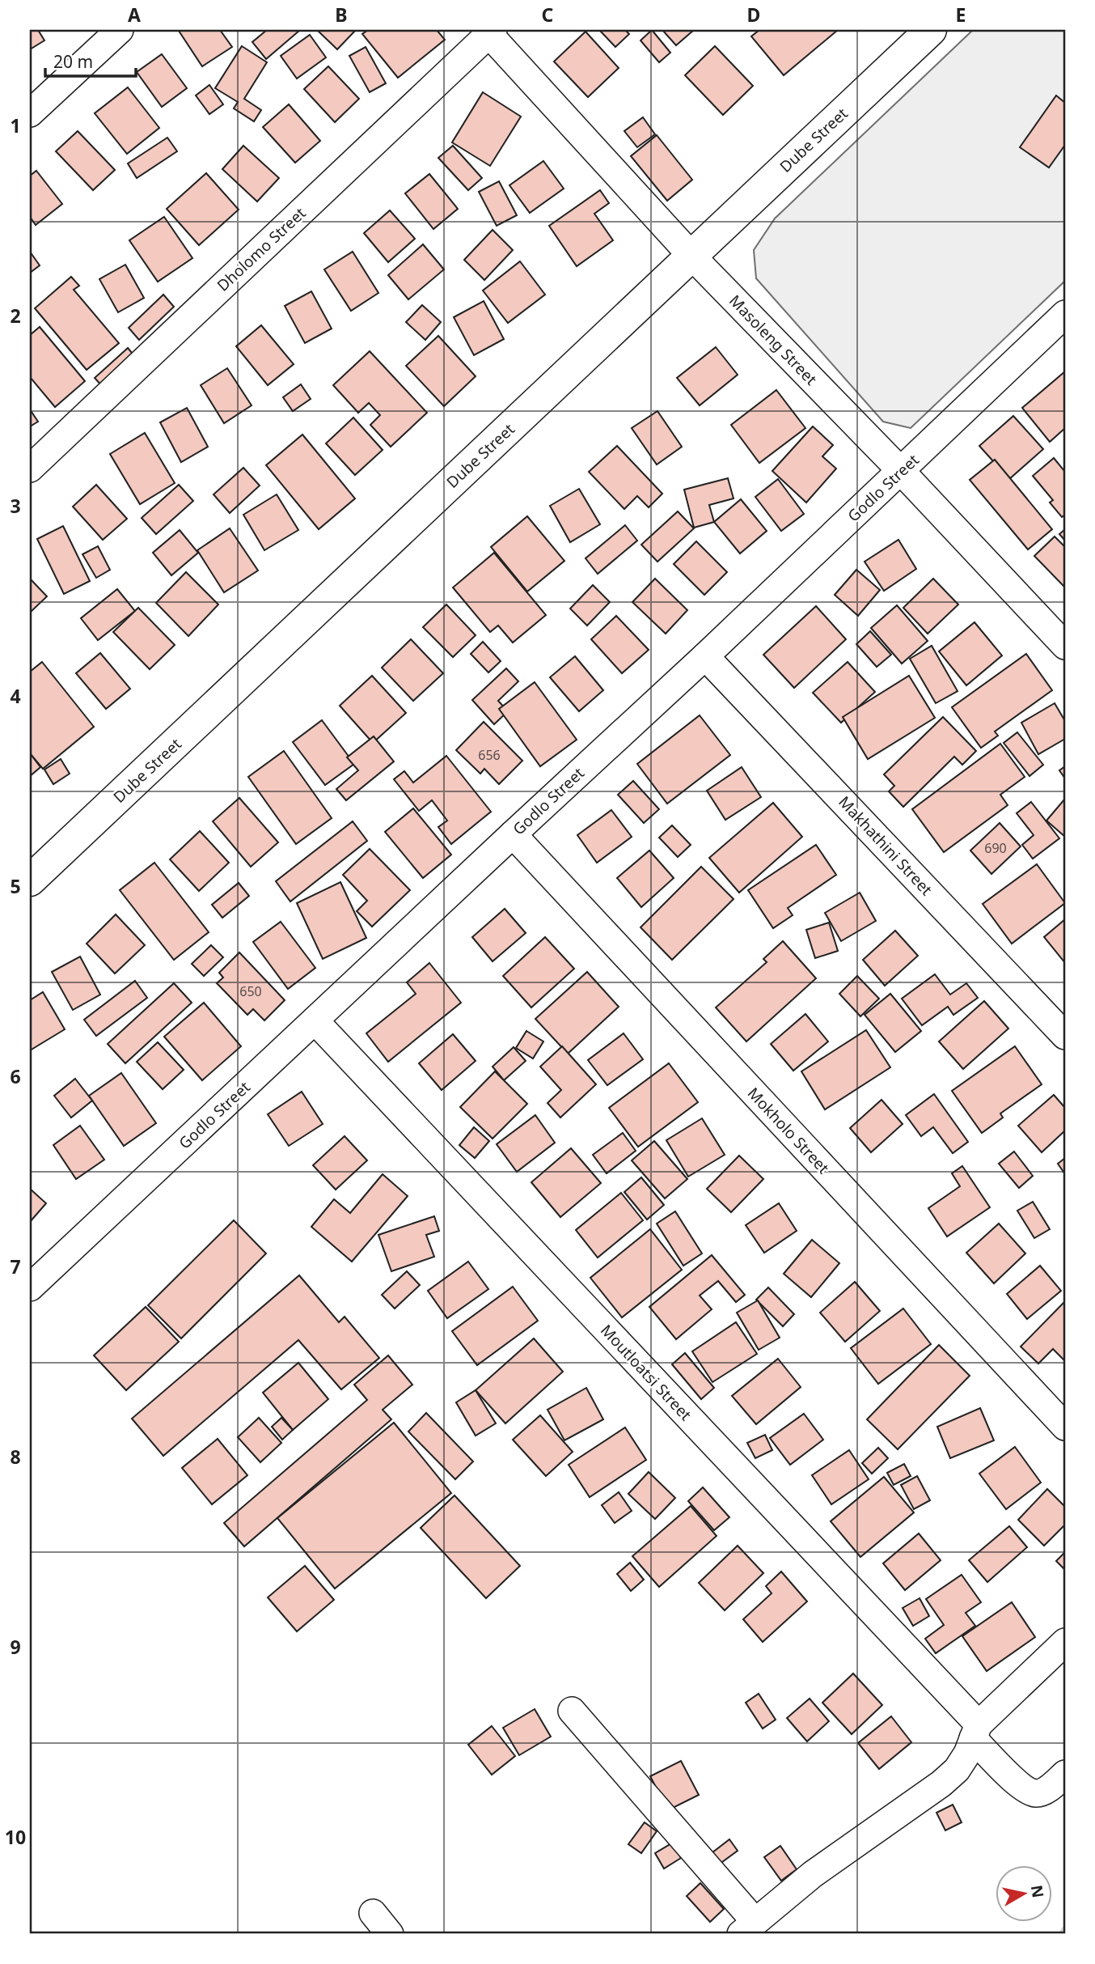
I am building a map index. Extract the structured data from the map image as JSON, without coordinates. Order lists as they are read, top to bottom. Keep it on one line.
{"streets":{"street":["Dube Street","Dholomo Street","Masoleng Street","Godlo Street","Makhathini Street","Mokholo Street","Moutloatsi Street"]},"crossings":[["Dube Street","Masoleng Street"],["Dholomo Street","Masoleng Street"],["Masoleng Street","Godlo Street"],["Godlo Street","Makhathini Street"],["Godlo Street","Mokholo Street"],["Godlo Street","Moutloatsi Street"]],"house_numbers":["656","690","650"],"scale_bar":"20 m","north":"right","grid":{"columns":["A","B","C","D","E"],"rows":["1","2","3","4","5","6","7","8","9","10"]}}
